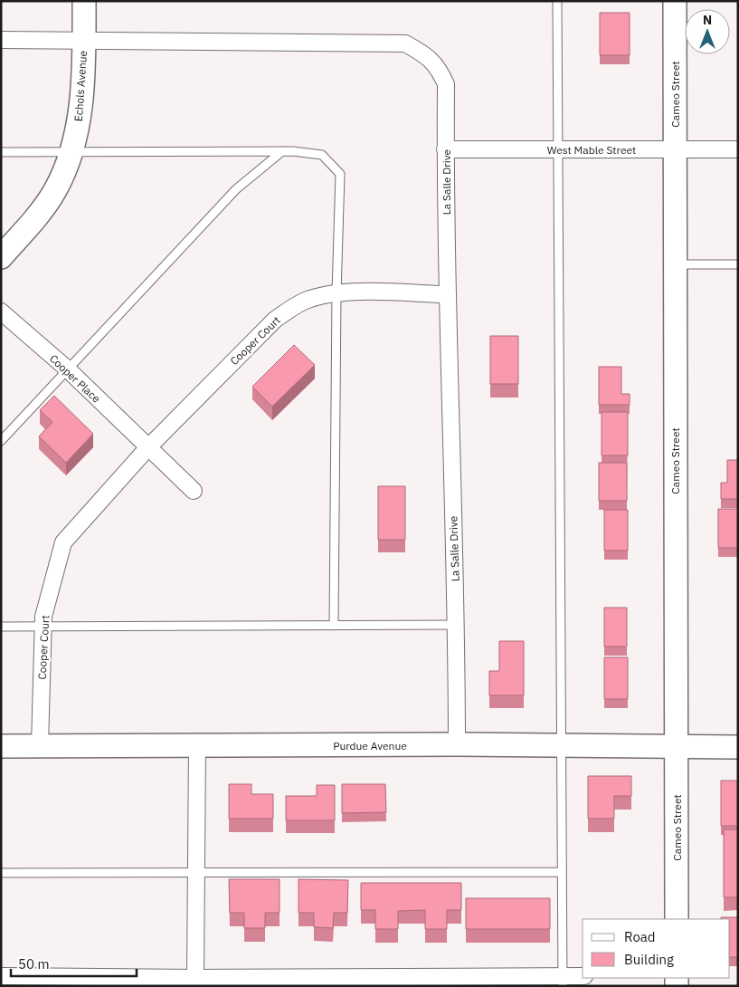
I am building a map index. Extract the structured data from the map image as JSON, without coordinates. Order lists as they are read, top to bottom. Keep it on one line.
{"streets":{"street":["Echols Avenue","Cameo Street","West Mable Street","La Salle Drive","Cooper Court","Cooper Place","Purdue Avenue"]},"crossings":[["Echols Avenue","La Salle Drive"],["Cameo Street","West Mable Street"],["Cameo Street","Purdue Avenue"],["West Mable Street","La Salle Drive"],["La Salle Drive","Cooper Court"],["La Salle Drive","Purdue Avenue"],["Cooper Court","Cooper Place"],["Cooper Court","Purdue Avenue"]],"legend":["Road","Building"],"scale_bar":"50 m","north":"top"}
